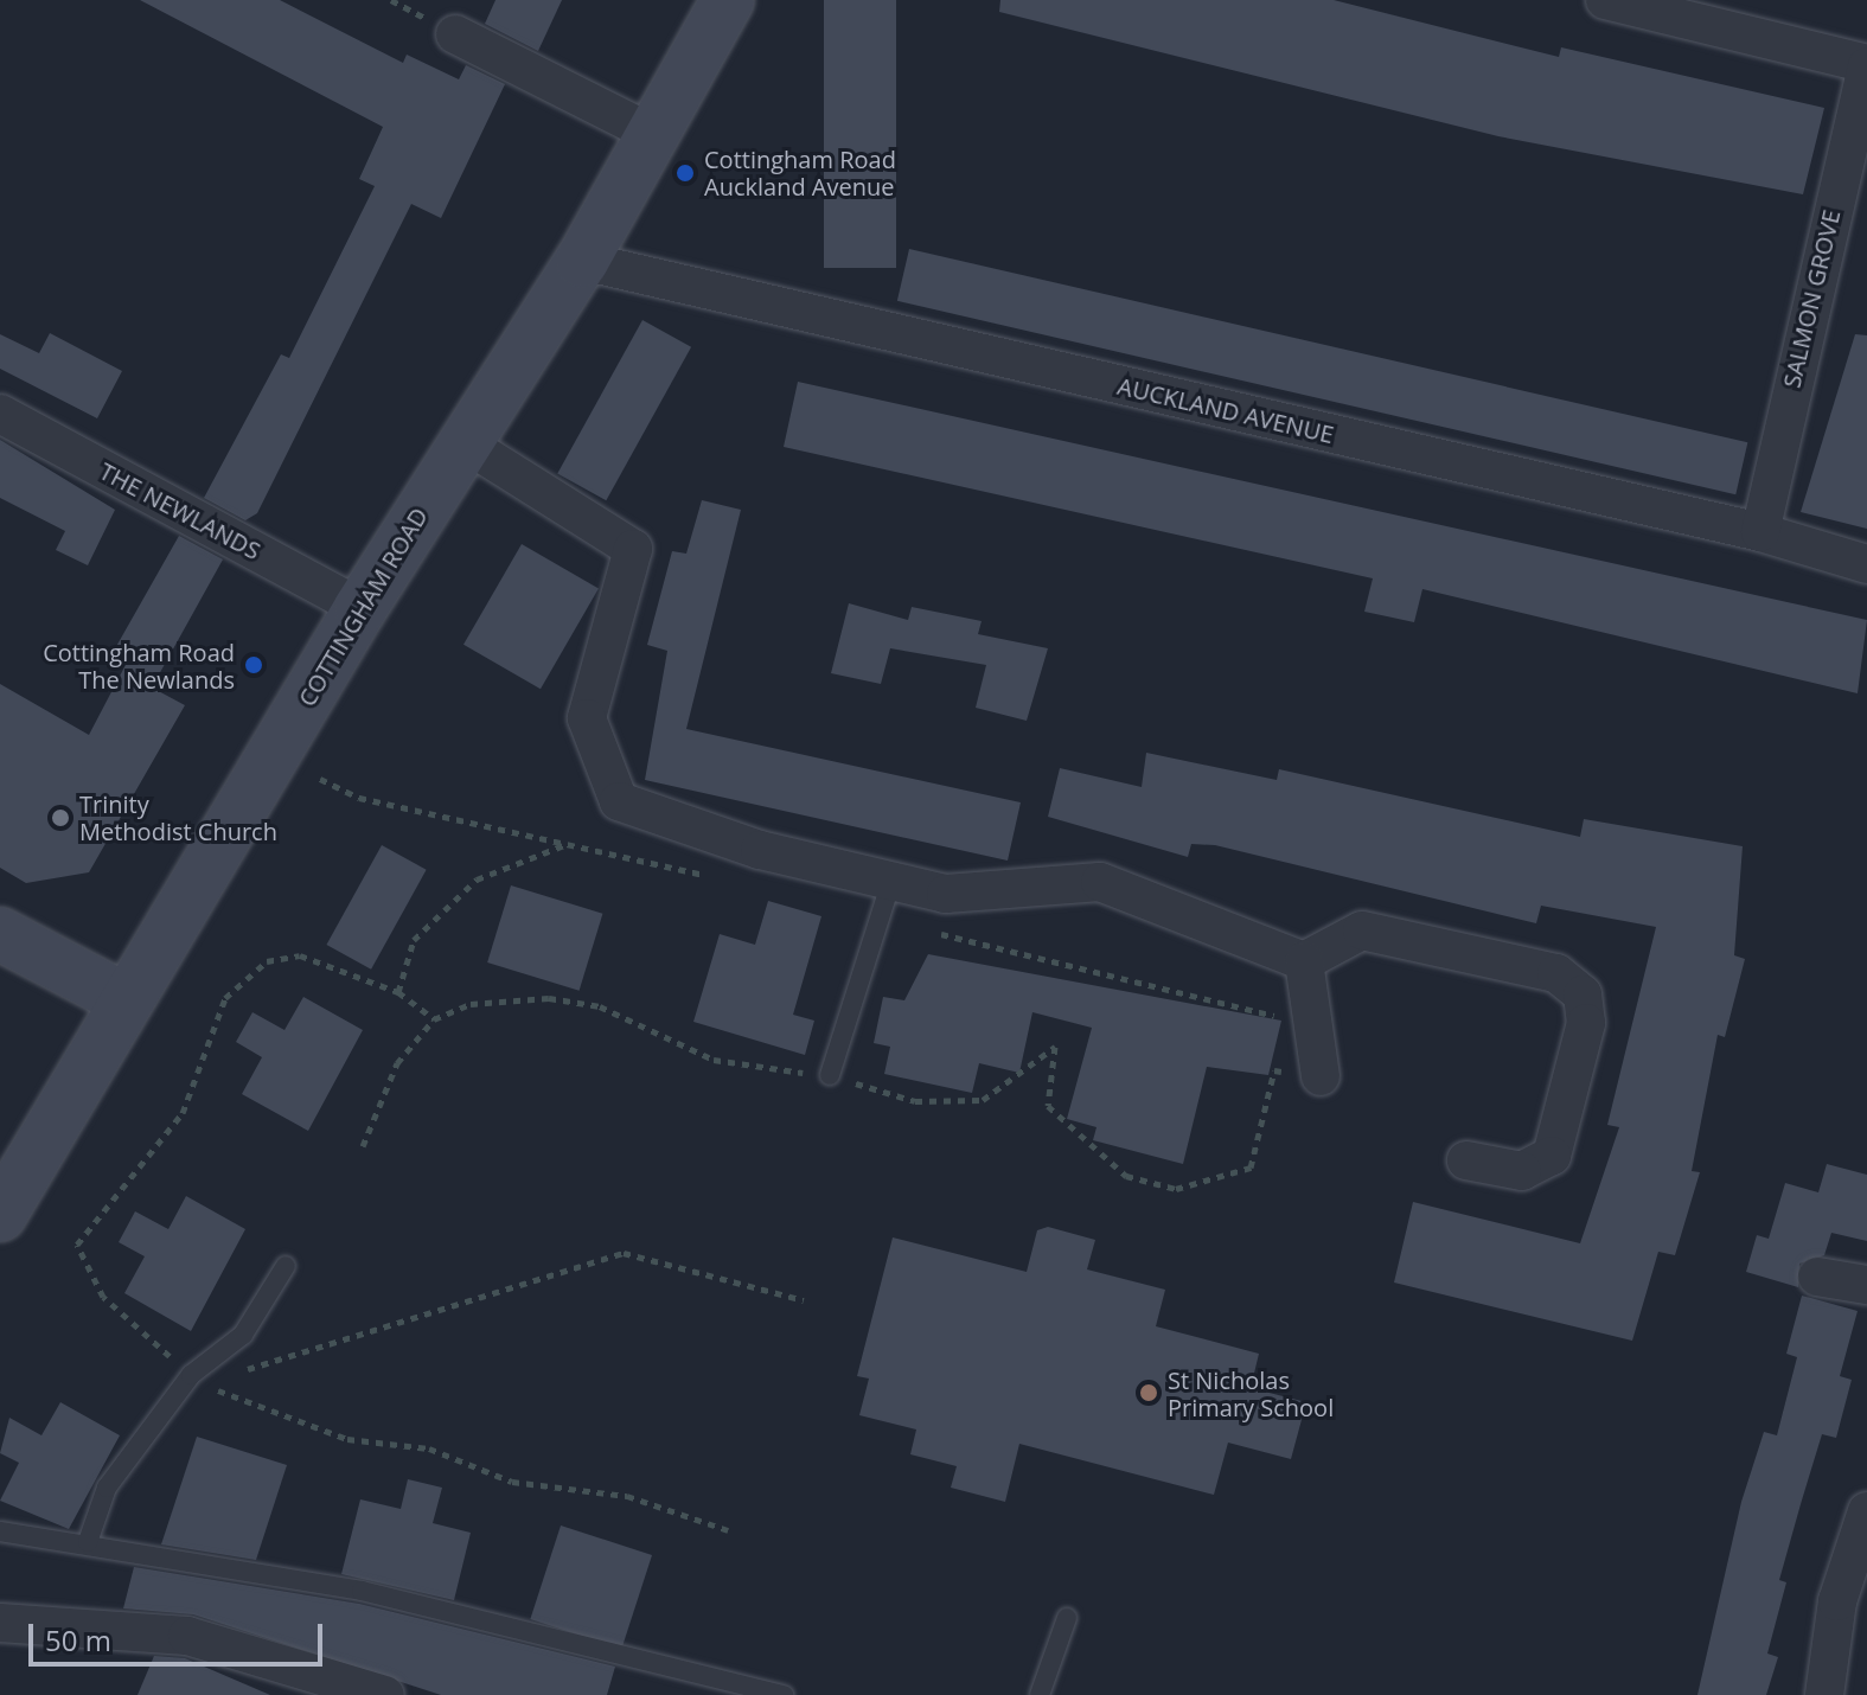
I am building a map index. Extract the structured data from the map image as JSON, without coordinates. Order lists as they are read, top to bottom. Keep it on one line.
{"streets":{"main road":["COTTINGHAM ROAD"],"street":["SALMON GROVE","AUCKLAND AVENUE","THE NEWLANDS"]},"crossings":[["SALMON GROVE","AUCKLAND AVENUE"],["AUCKLAND AVENUE","COTTINGHAM ROAD"],["THE NEWLANDS","COTTINGHAM ROAD"]],"places":["Cottingham Road Auckland Avenue","Cottingham Road The Newlands","Trinity Methodist Church","St Nicholas Primary School"],"scale_bar":"50 m"}
